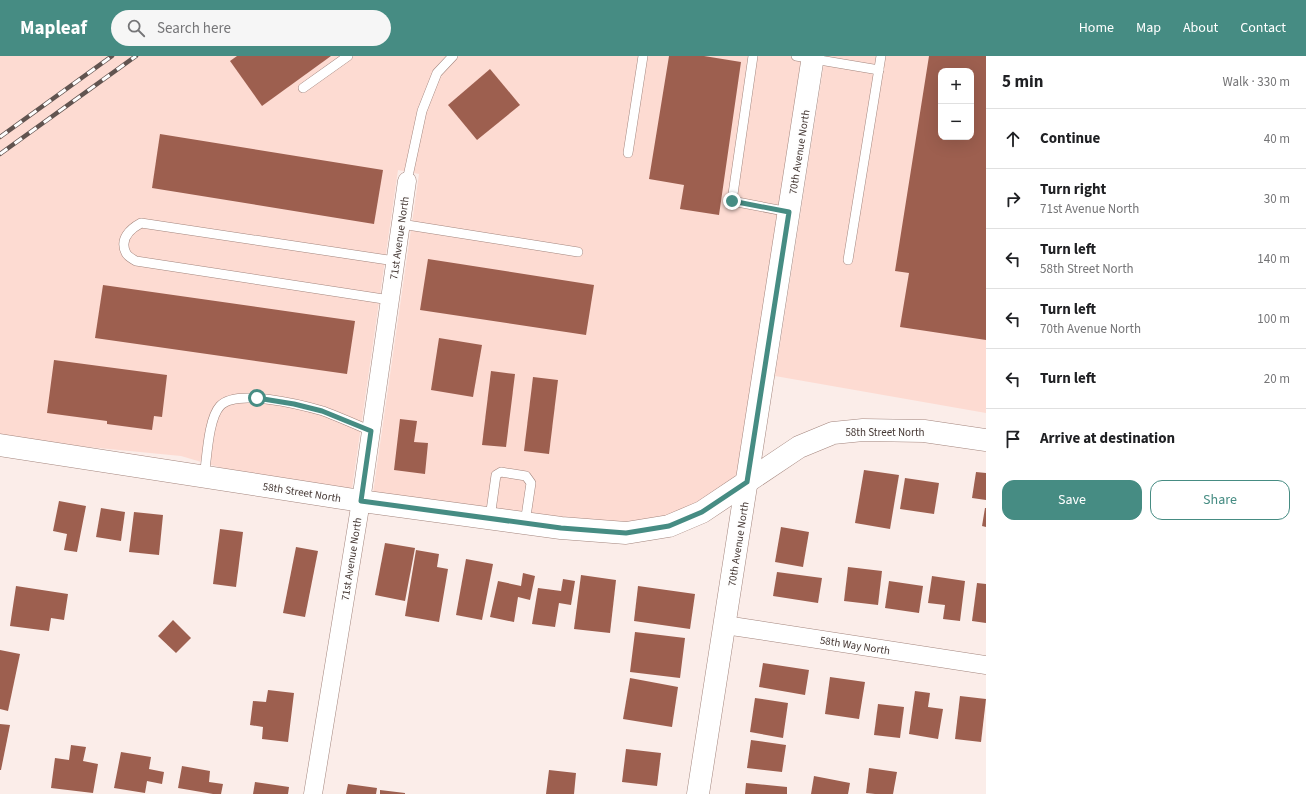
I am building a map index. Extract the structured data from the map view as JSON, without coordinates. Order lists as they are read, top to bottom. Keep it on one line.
{"streets":{"street":["70th Avenue North","71st Avenue North","58th Street North","58th Way North"]},"crossings":[["70th Avenue North","58th Street North"],["70th Avenue North","58th Way North"],["71st Avenue North","58th Street North"]],"page":{"header":"Mapleaf","search":"Search here","nav":["Home","Map","About","Contact"],"heading":["5 min","Walk · 330 m"],"map_buttons":["+","−"],"list":[["Continue","40 m"],["Turn right","71st Avenue North","30 m"],["Turn left","58th Street North","140 m"],["Turn left","70th Avenue North","100 m"],["Turn left","20 m"],"Arrive at destination"],"buttons":["Save","Share"]}}
